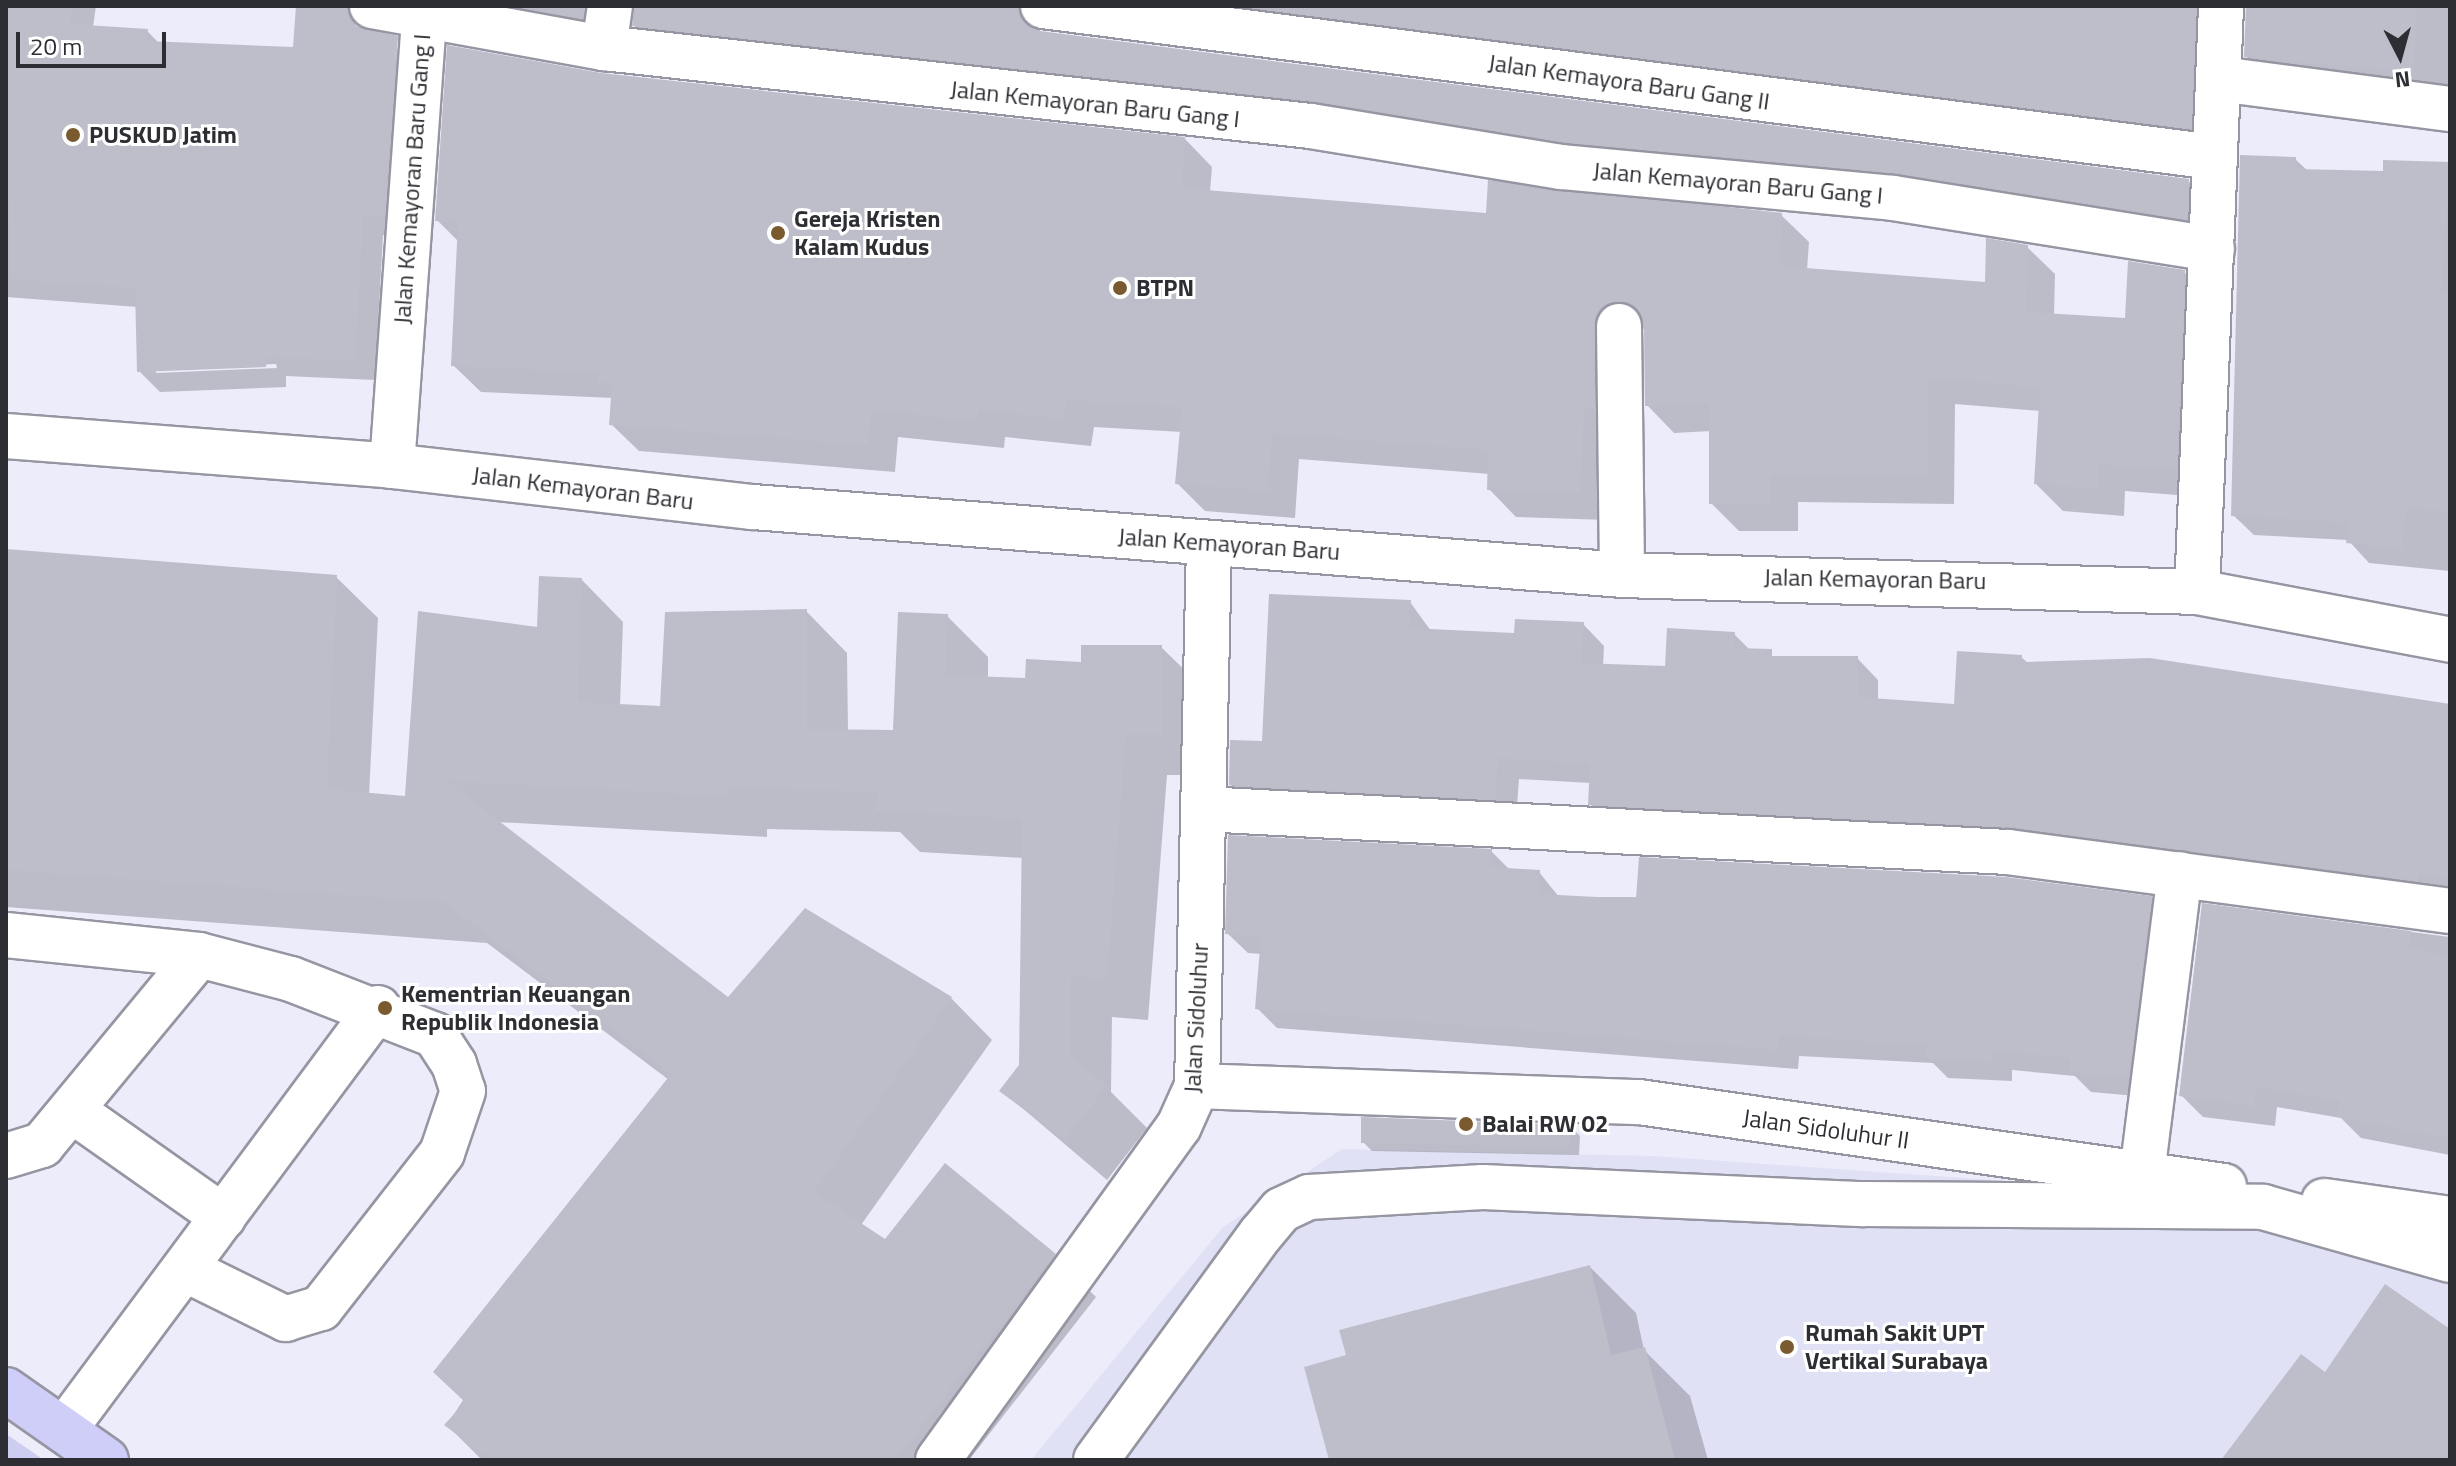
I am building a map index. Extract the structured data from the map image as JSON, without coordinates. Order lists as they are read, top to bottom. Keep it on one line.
{"streets":{"street":["Jalan Kemayora Baru Gang II","Jalan Kemayoran Baru Gang I","Jalan Kemayoran Baru","Jalan Sidoluhur","Jalan Sidoluhur II"]},"crossings":[["Jalan Kemayoran Baru Gang I","Jalan Kemayoran Baru"],["Jalan Kemayoran Baru","Jalan Sidoluhur"],["Jalan Sidoluhur","Jalan Sidoluhur II"]],"places":["PUSKUD Jatim","Gereja Kristen Kalam Kudus","BTPN","Kementrian Keuangan Republik Indonesia","Balai RW 02","Rumah Sakit UPT Vertikal Surabaya"],"scale_bar":"20 m","north":"bottom"}
